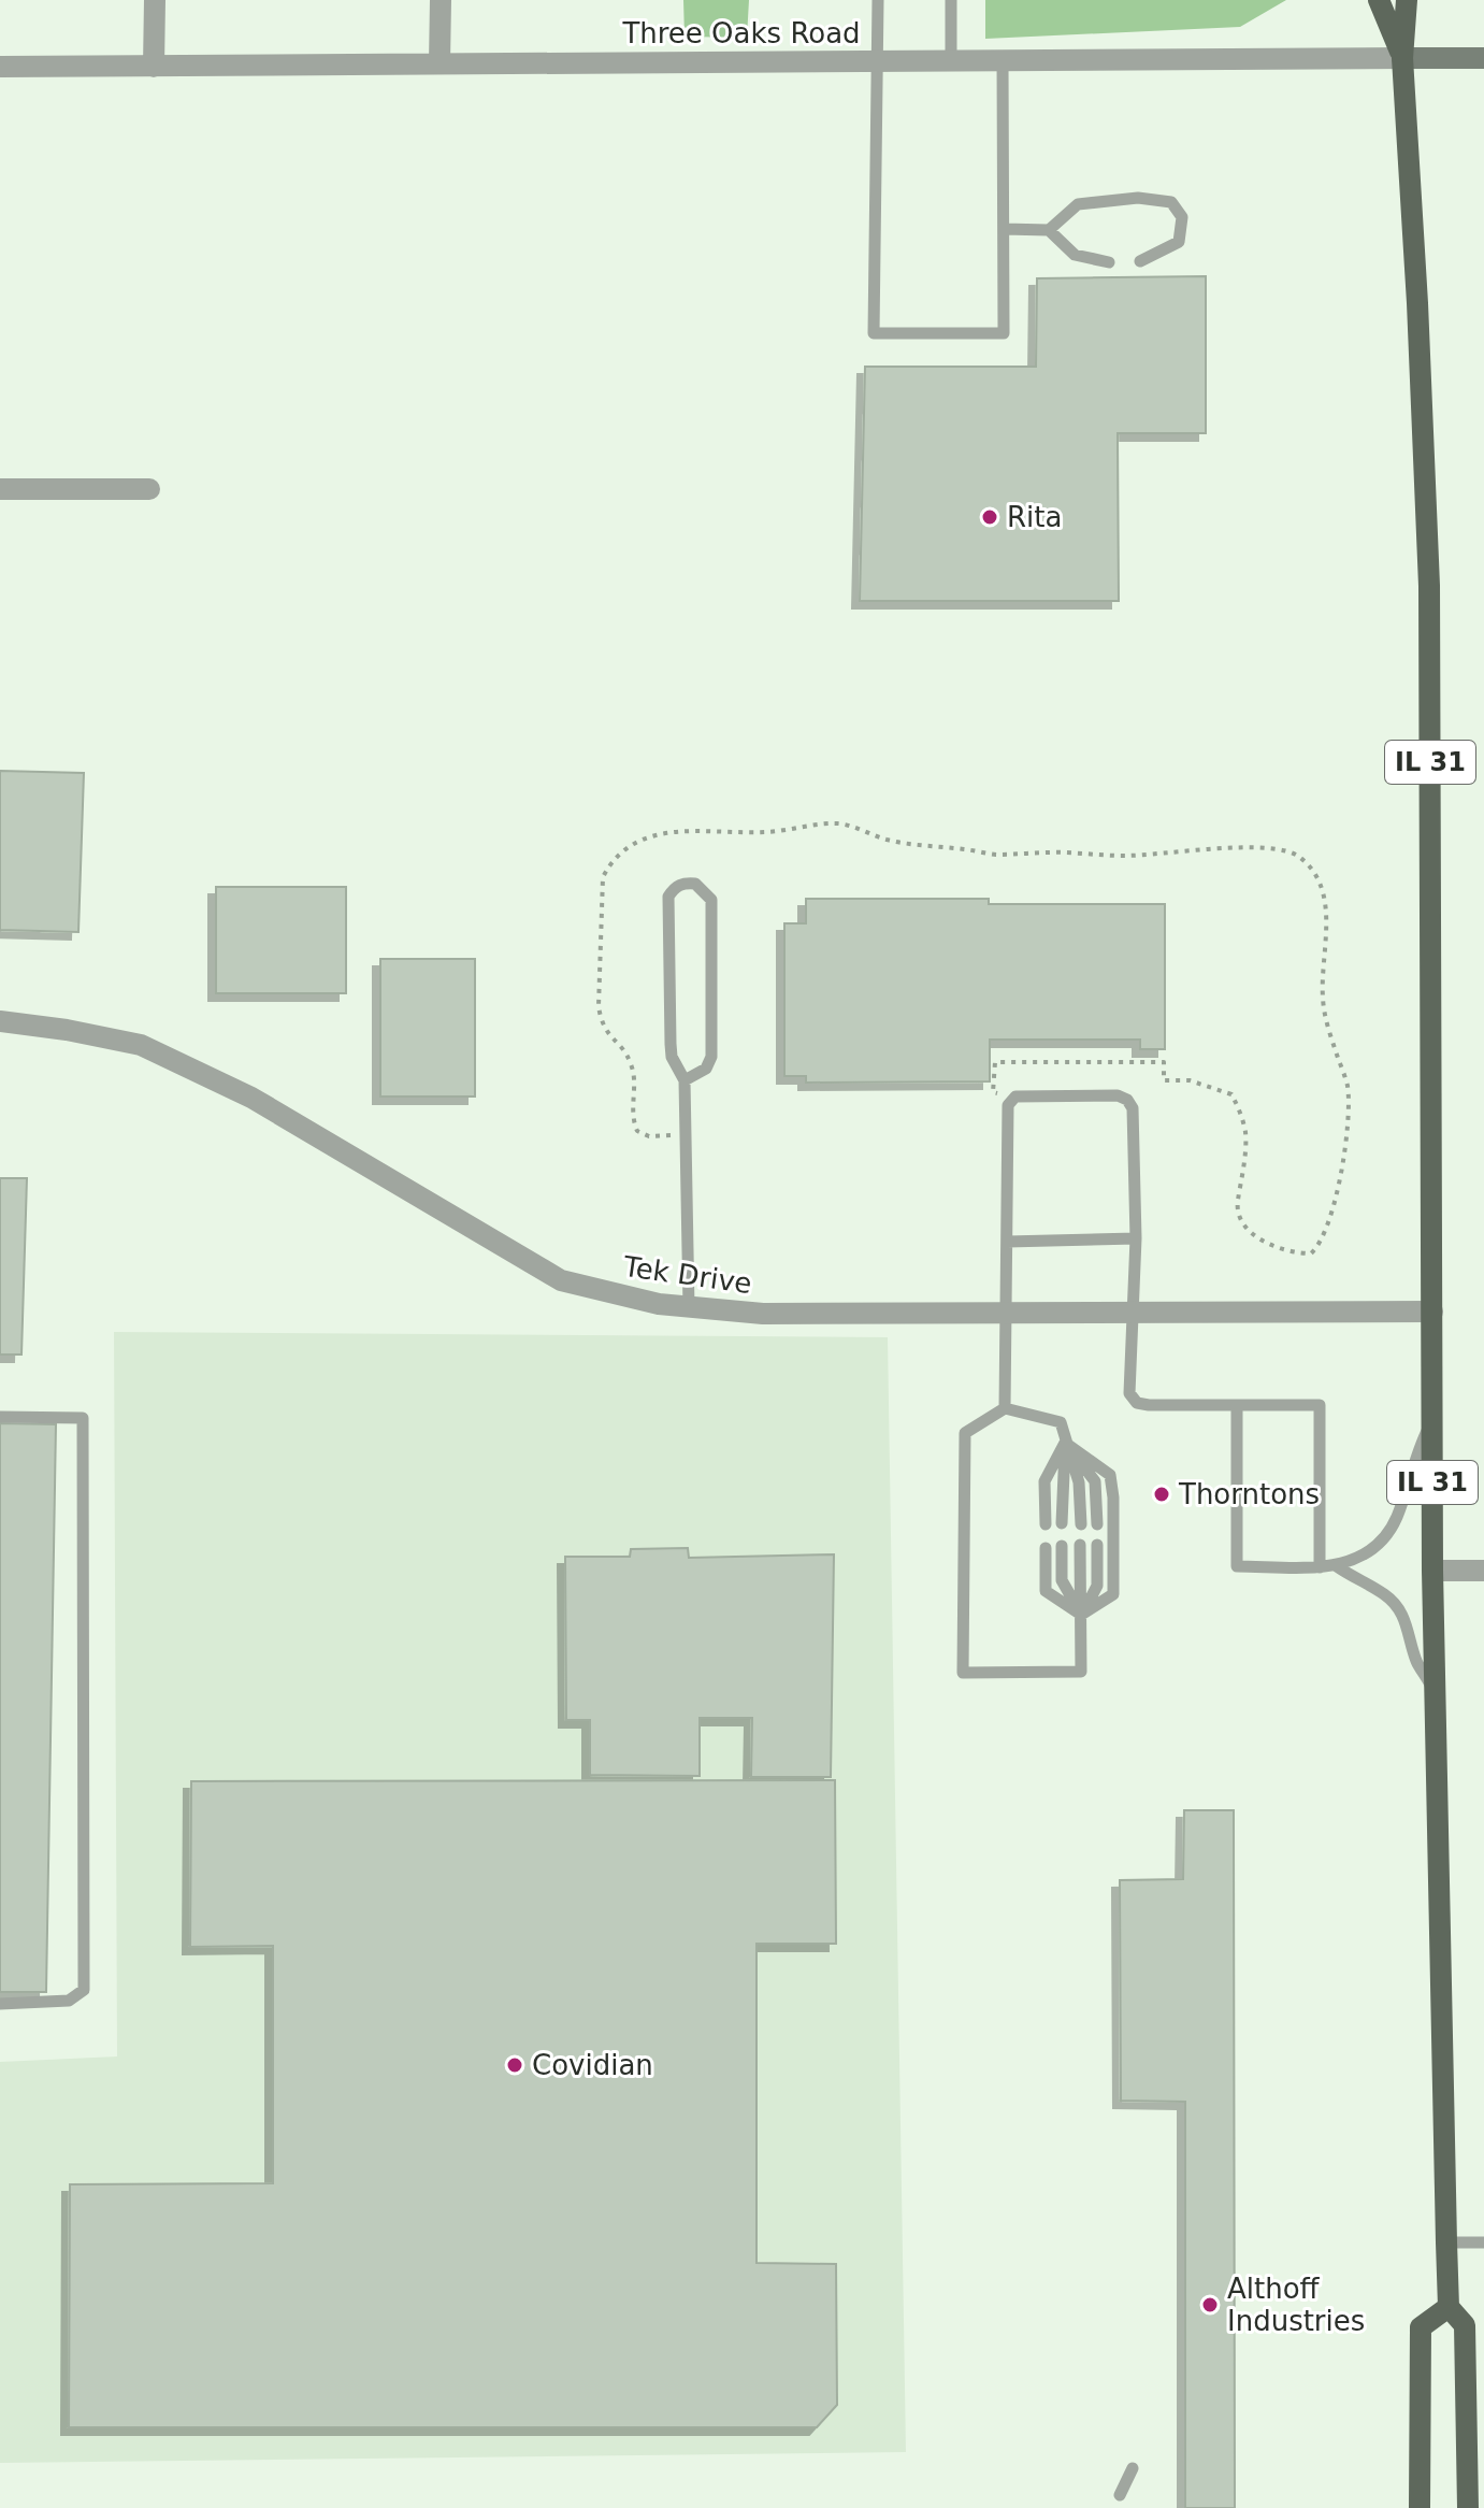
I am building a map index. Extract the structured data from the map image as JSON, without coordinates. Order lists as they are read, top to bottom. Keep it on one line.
{"streets":{"main road":["IL 31"],"street":["Three Oaks Road","Tek Drive"]},"crossings":[["Three Oaks Road","IL 31"],["IL 31","Tek Drive"]],"places":["Rita","Thorntons","Covidian","Althoff Industries"]}
